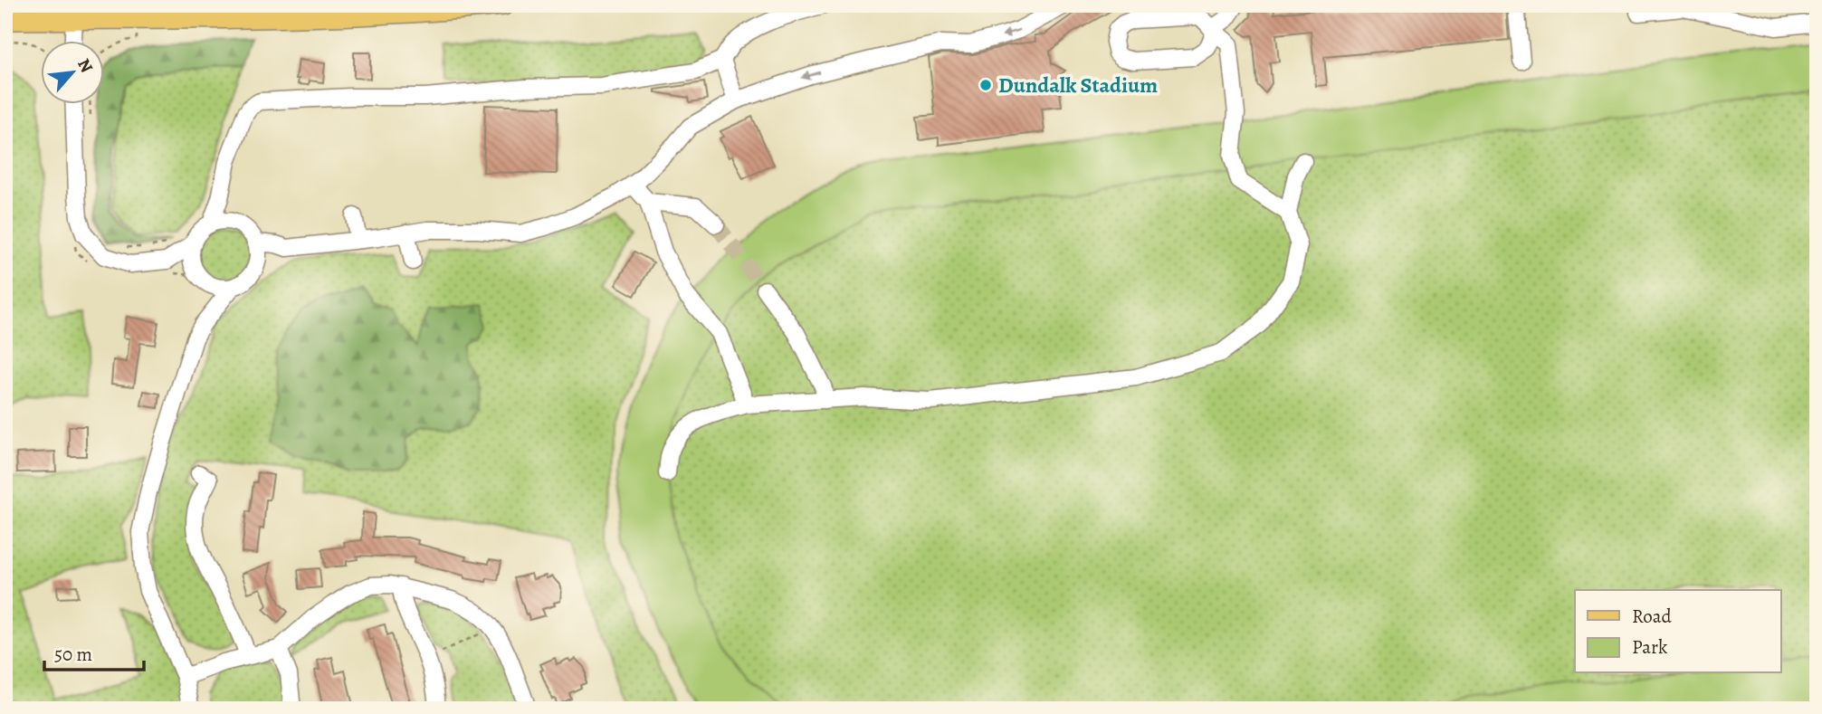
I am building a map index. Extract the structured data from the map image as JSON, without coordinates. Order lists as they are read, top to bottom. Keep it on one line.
{"places":["Dundalk Stadium"],"legend":["Road","Park"],"scale_bar":"50 m","north":"top right"}
